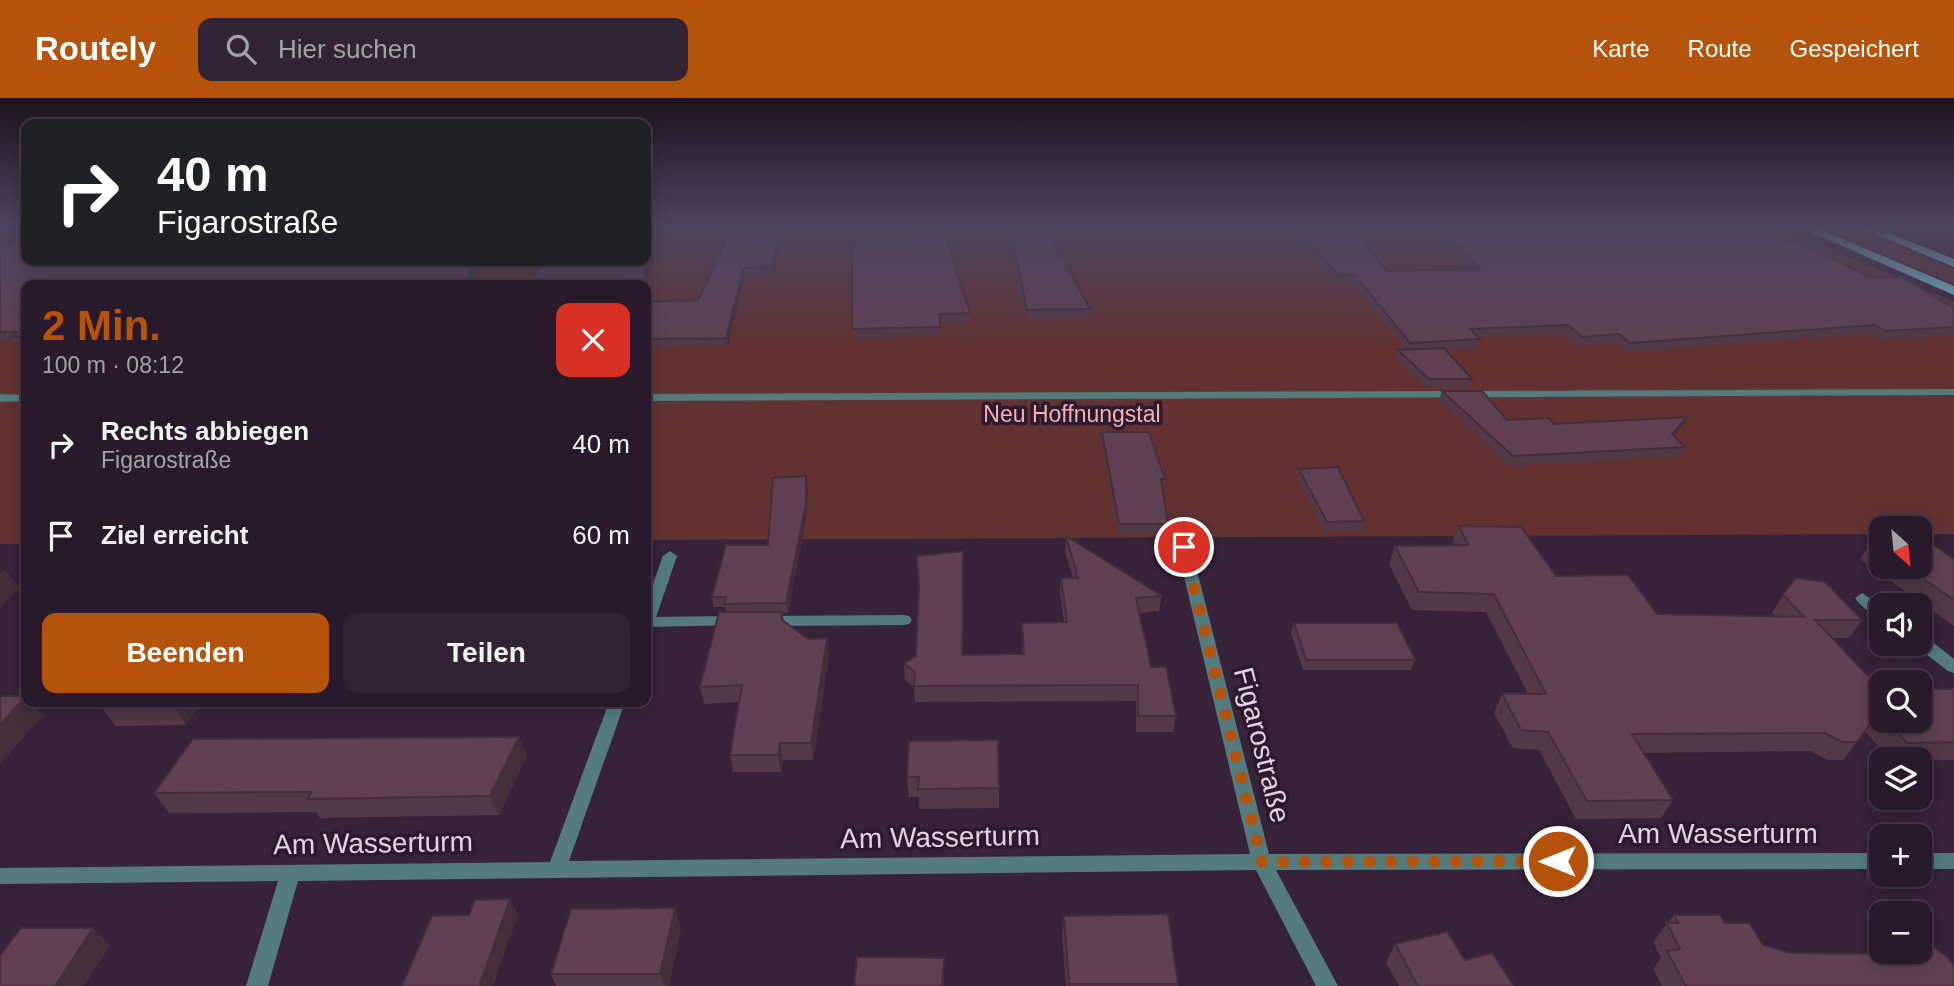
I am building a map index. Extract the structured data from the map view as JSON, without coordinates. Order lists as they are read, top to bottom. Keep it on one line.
{"streets":{"street":["Figarostraße","Am Wasserturm"]},"crossings":[["Figarostraße","Am Wasserturm"]],"parks":["Neu Hoffnungstal"],"north":"bottom right","page":{"header":"Routely","search":"Hier suchen","nav":["Karte","Route","Gespeichert"],"turn":["40 m","Figarostraße"],"heading":["2 Min.","100 m · 08:12"],"list":[{"name":"Rechts abbiegen","note":"Figarostraße","value":"40 m"},{"name":"Ziel erreicht","value":"60 m"}],"map_buttons":["+","−"],"buttons":["Beenden","Teilen"]}}
